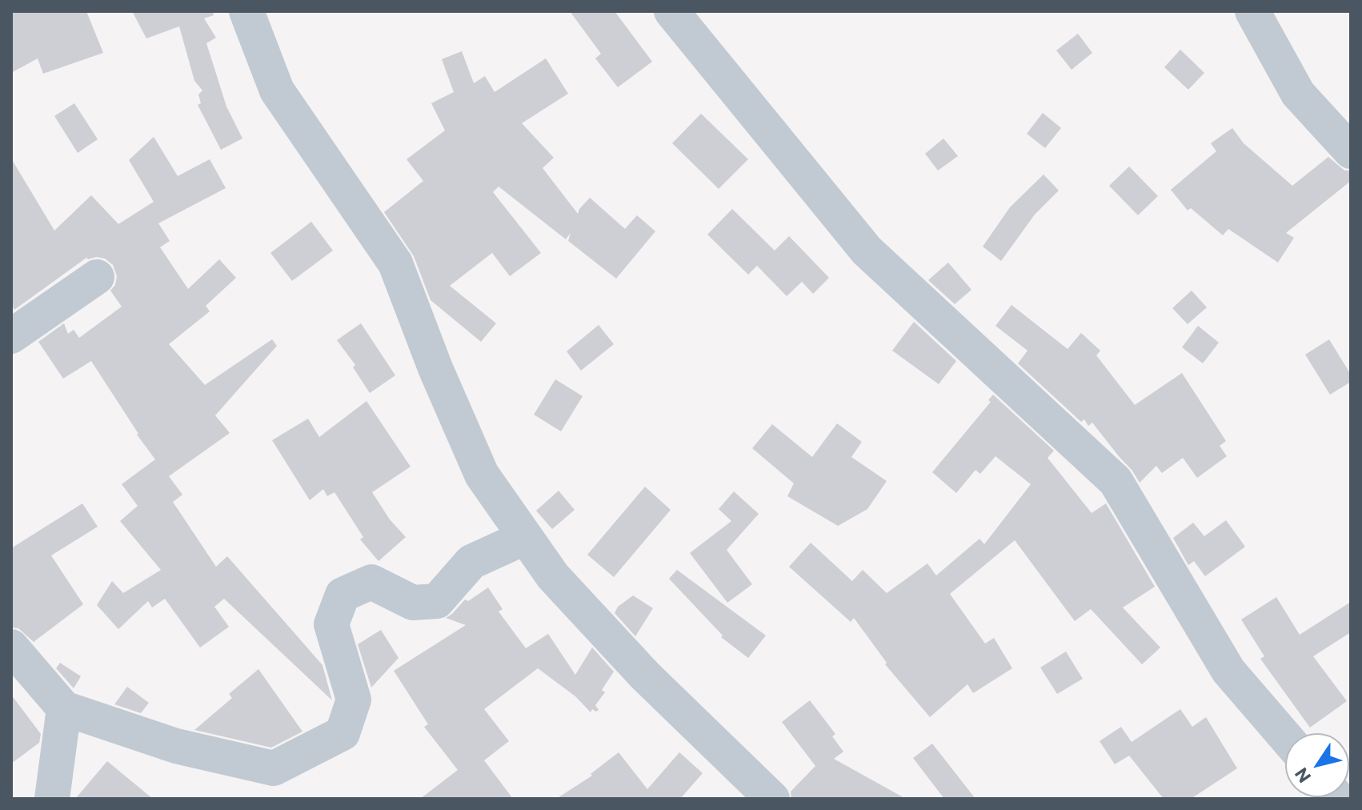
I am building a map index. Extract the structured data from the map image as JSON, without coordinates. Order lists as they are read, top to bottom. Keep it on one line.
{"north":"bottom left"}
